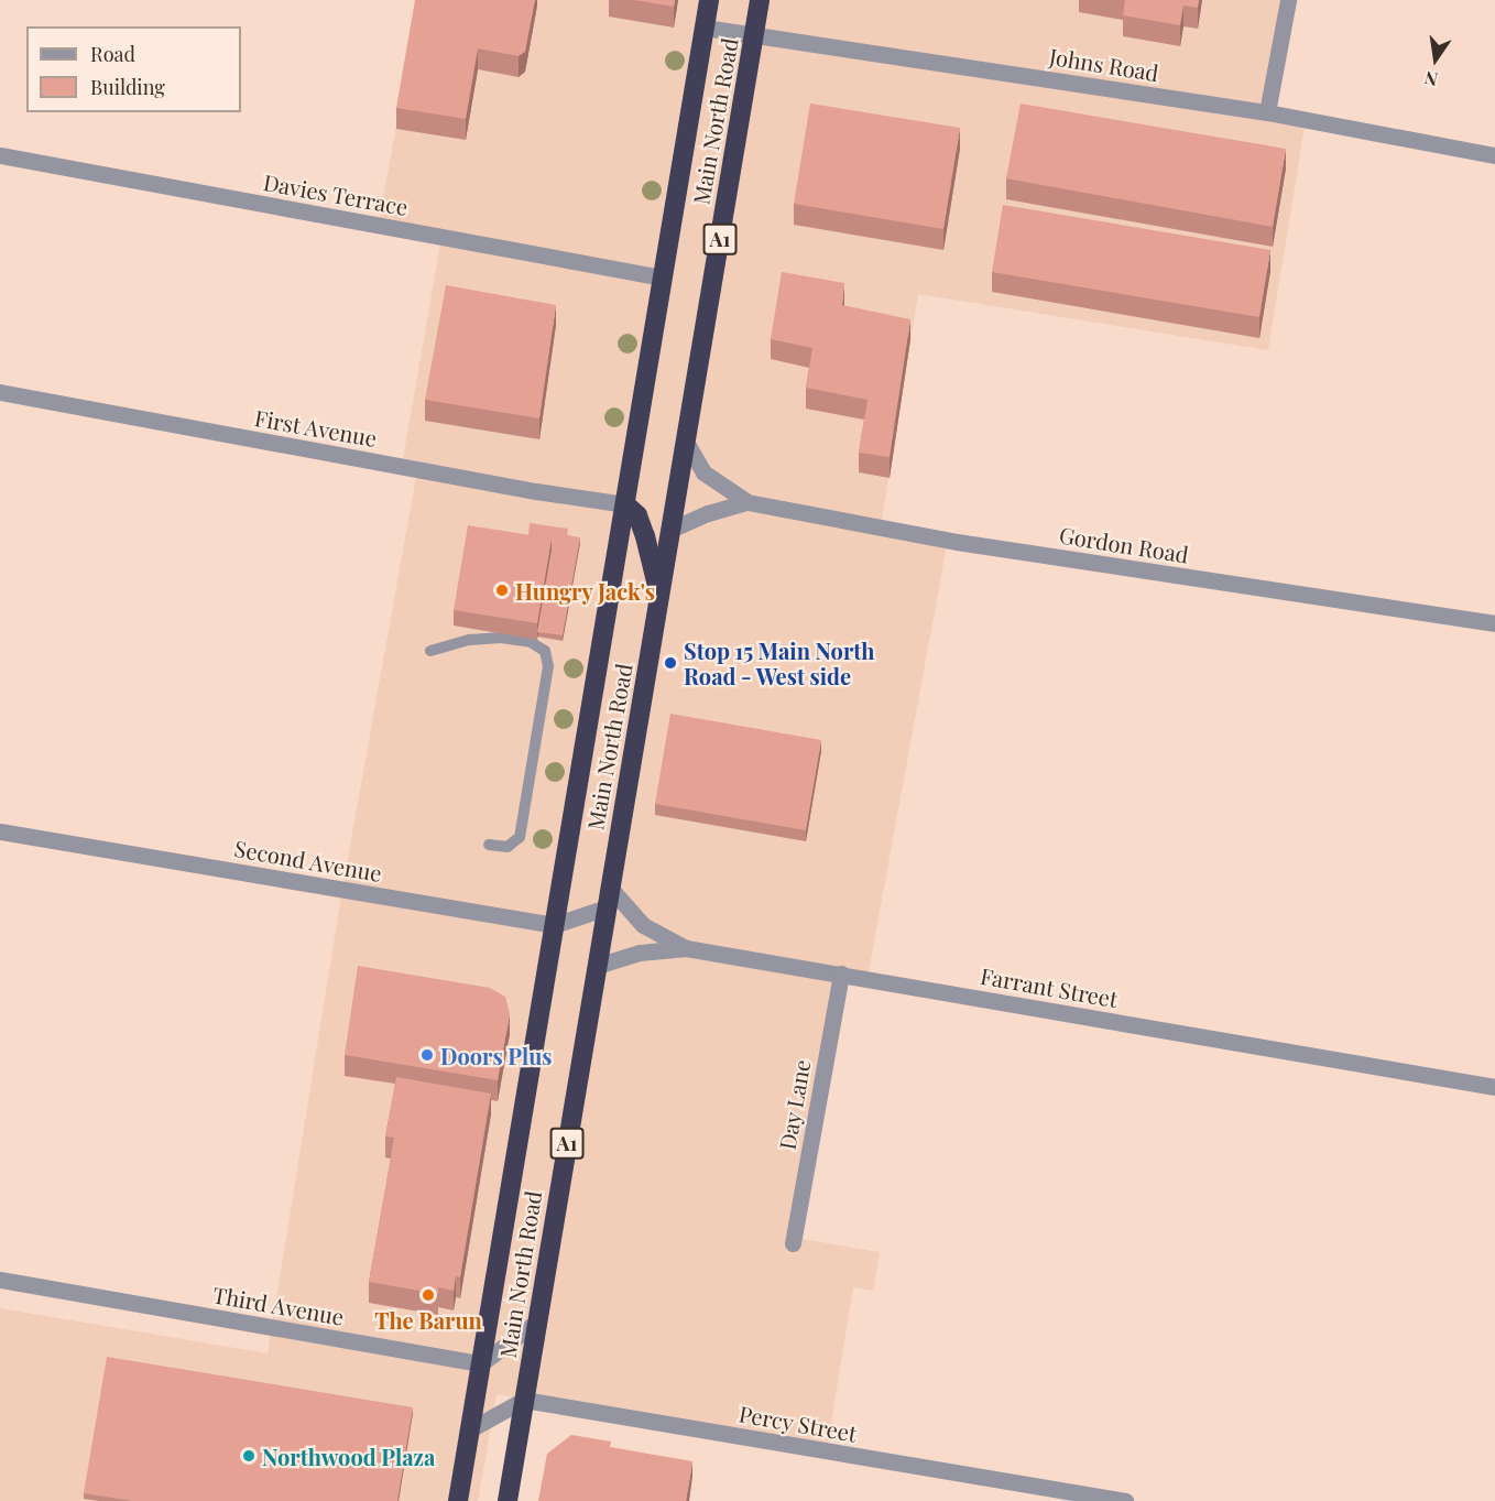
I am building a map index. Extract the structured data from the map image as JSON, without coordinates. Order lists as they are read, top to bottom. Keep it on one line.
{"streets":{"highway":["Main North Road","A1"],"street":["Johns Road","Davies Terrace","First Avenue","Gordon Road","Second Avenue","Farrant Street","Day Lane","Third Avenue","Percy Street"]},"crossings":[["Johns Road","Main North Road"],["Main North Road","Davies Terrace"],["Main North Road","First Avenue"],["Main North Road","Gordon Road"],["Main North Road","Second Avenue"],["Main North Road","Farrant Street"],["Main North Road","Third Avenue"],["Main North Road","Percy Street"],["Farrant Street","Day Lane"]],"places":["Hungry Jack's","Stop 15 Main North Road - West side","Doors Plus","The Barun","Northwood Plaza"],"legend":["Road","Building"],"north":"bottom"}
